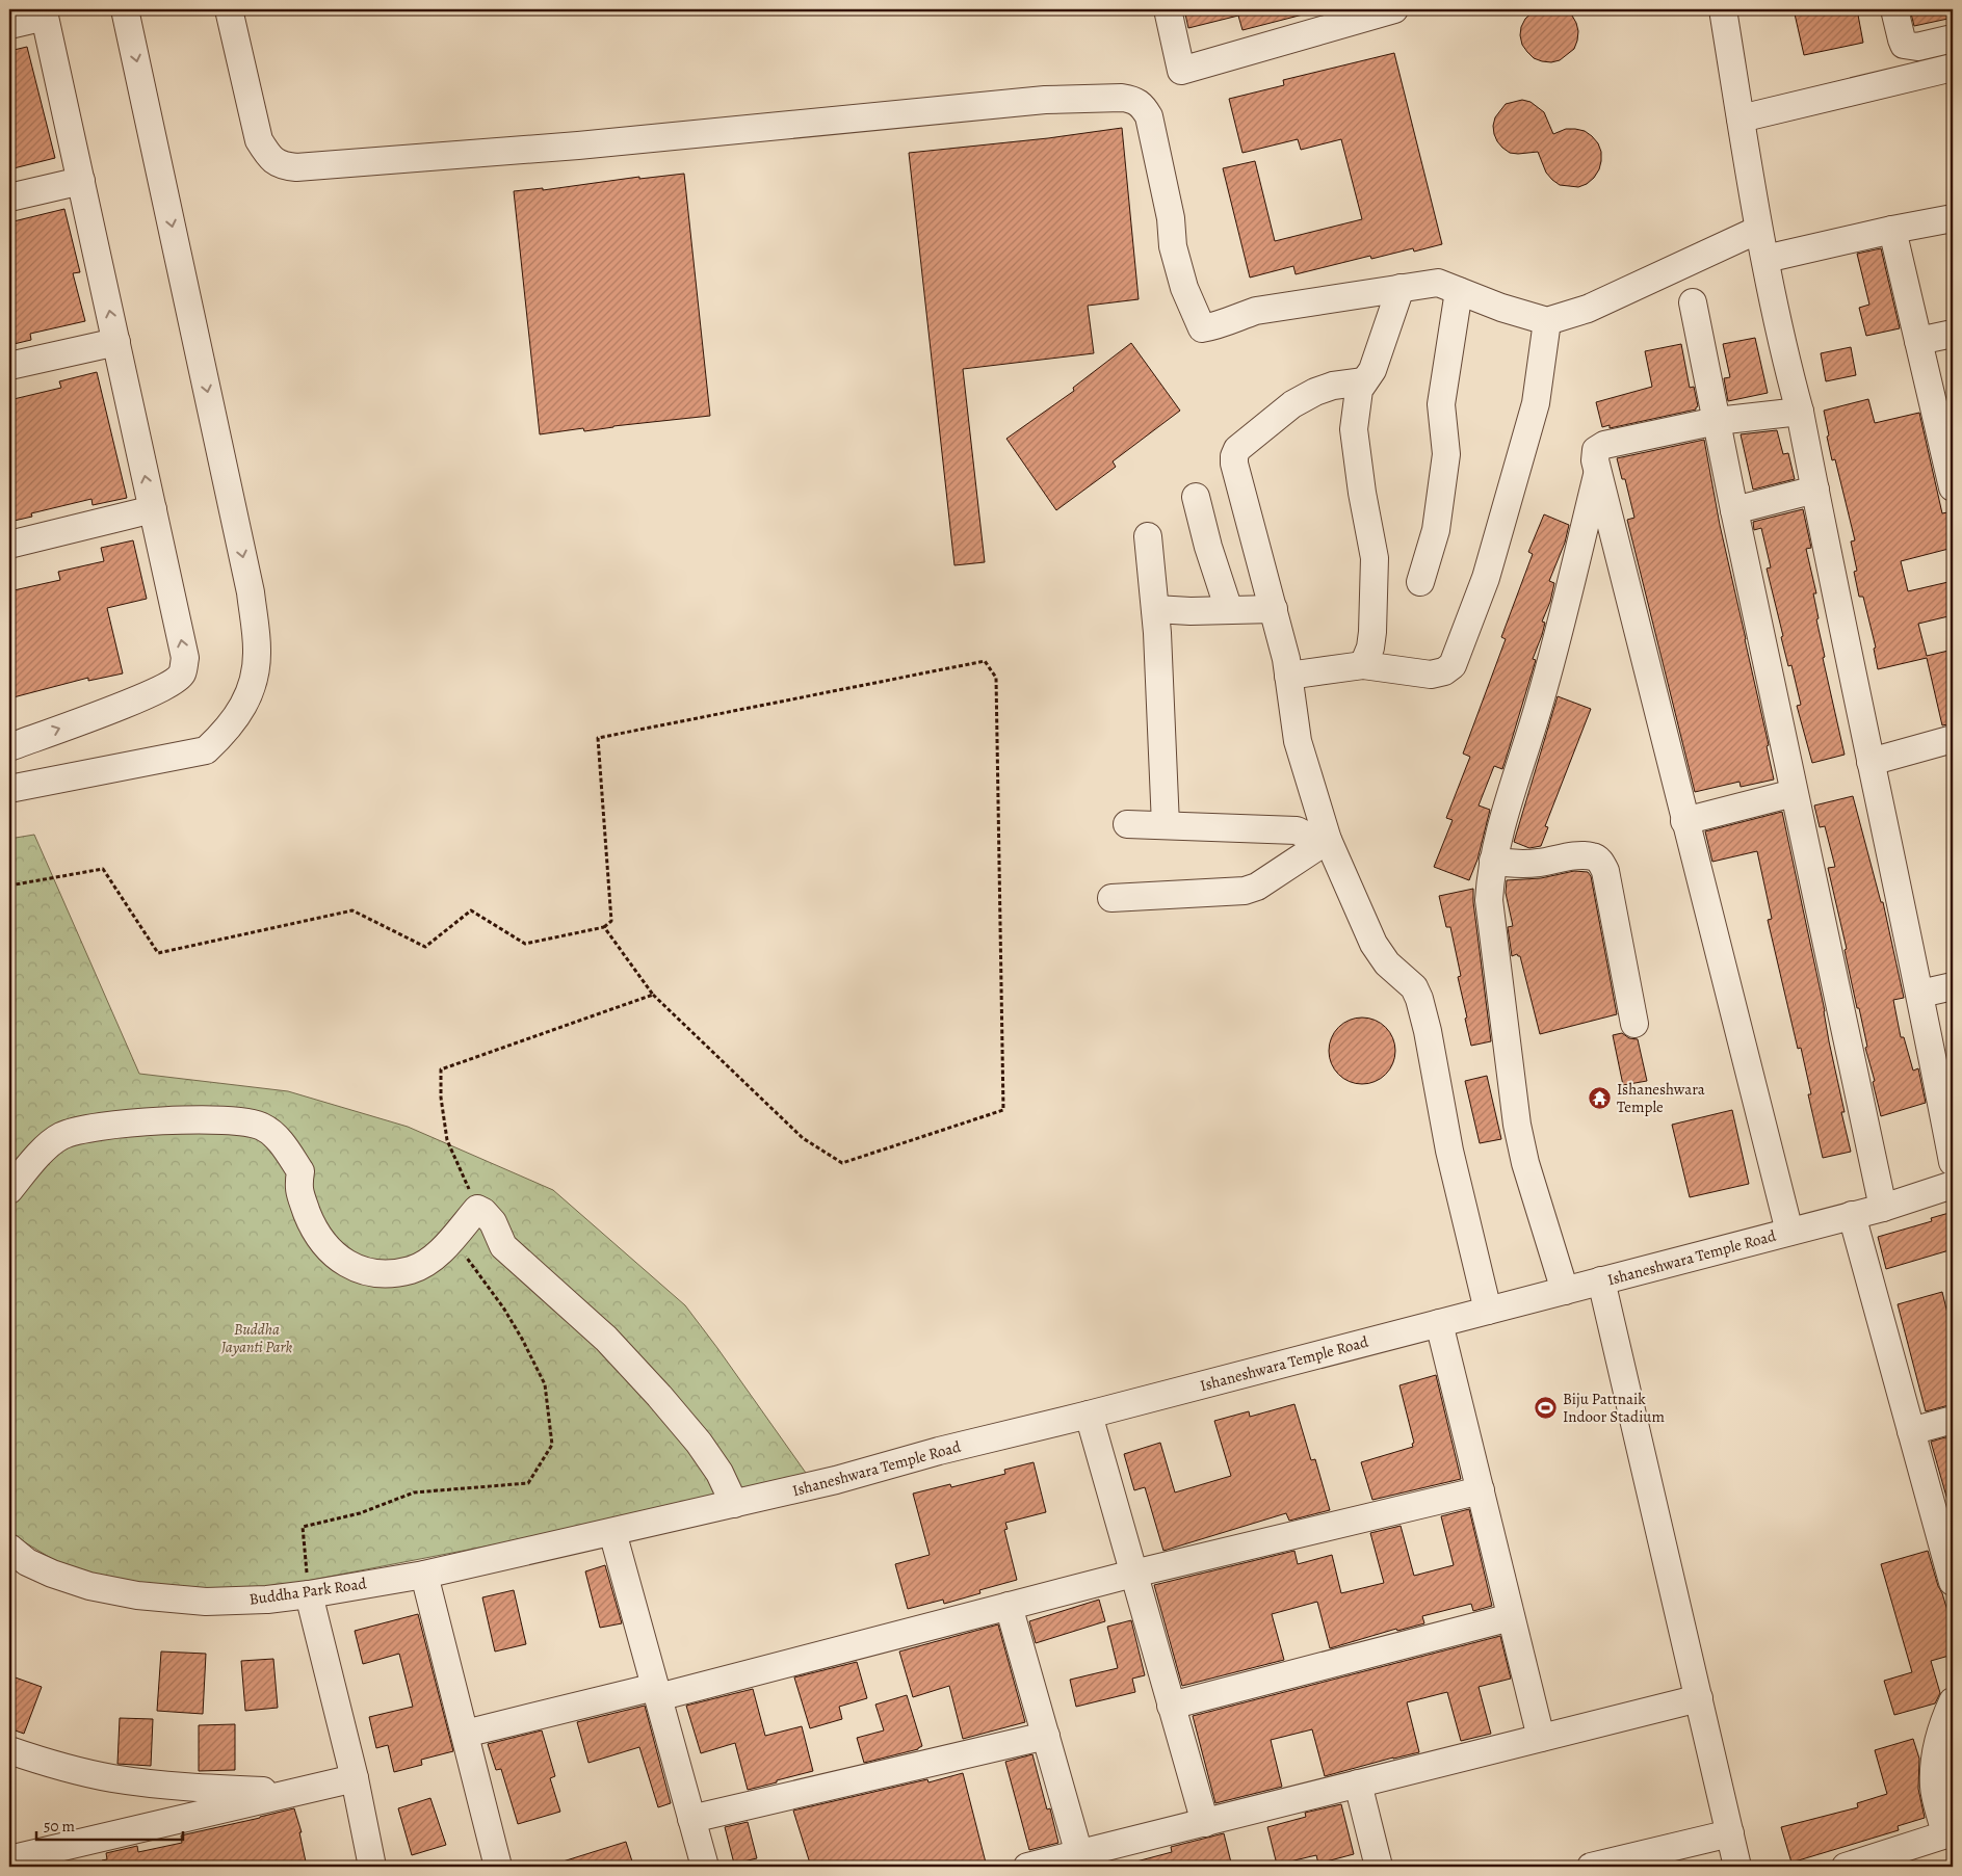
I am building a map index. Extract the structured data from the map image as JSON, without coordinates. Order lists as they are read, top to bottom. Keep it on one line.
{"streets":{"street":["Ishaneshwara Temple Road","Buddha Park Road"]},"crossings":[["Ishaneshwara Temple Road","Buddha Park Road"]],"parks":["Buddha Jayanti Park"],"places":{"temple":["Ishaneshwara Temple"],"sports":["Biju Pattnaik Indoor Stadium"]},"scale_bar":"50 m"}
